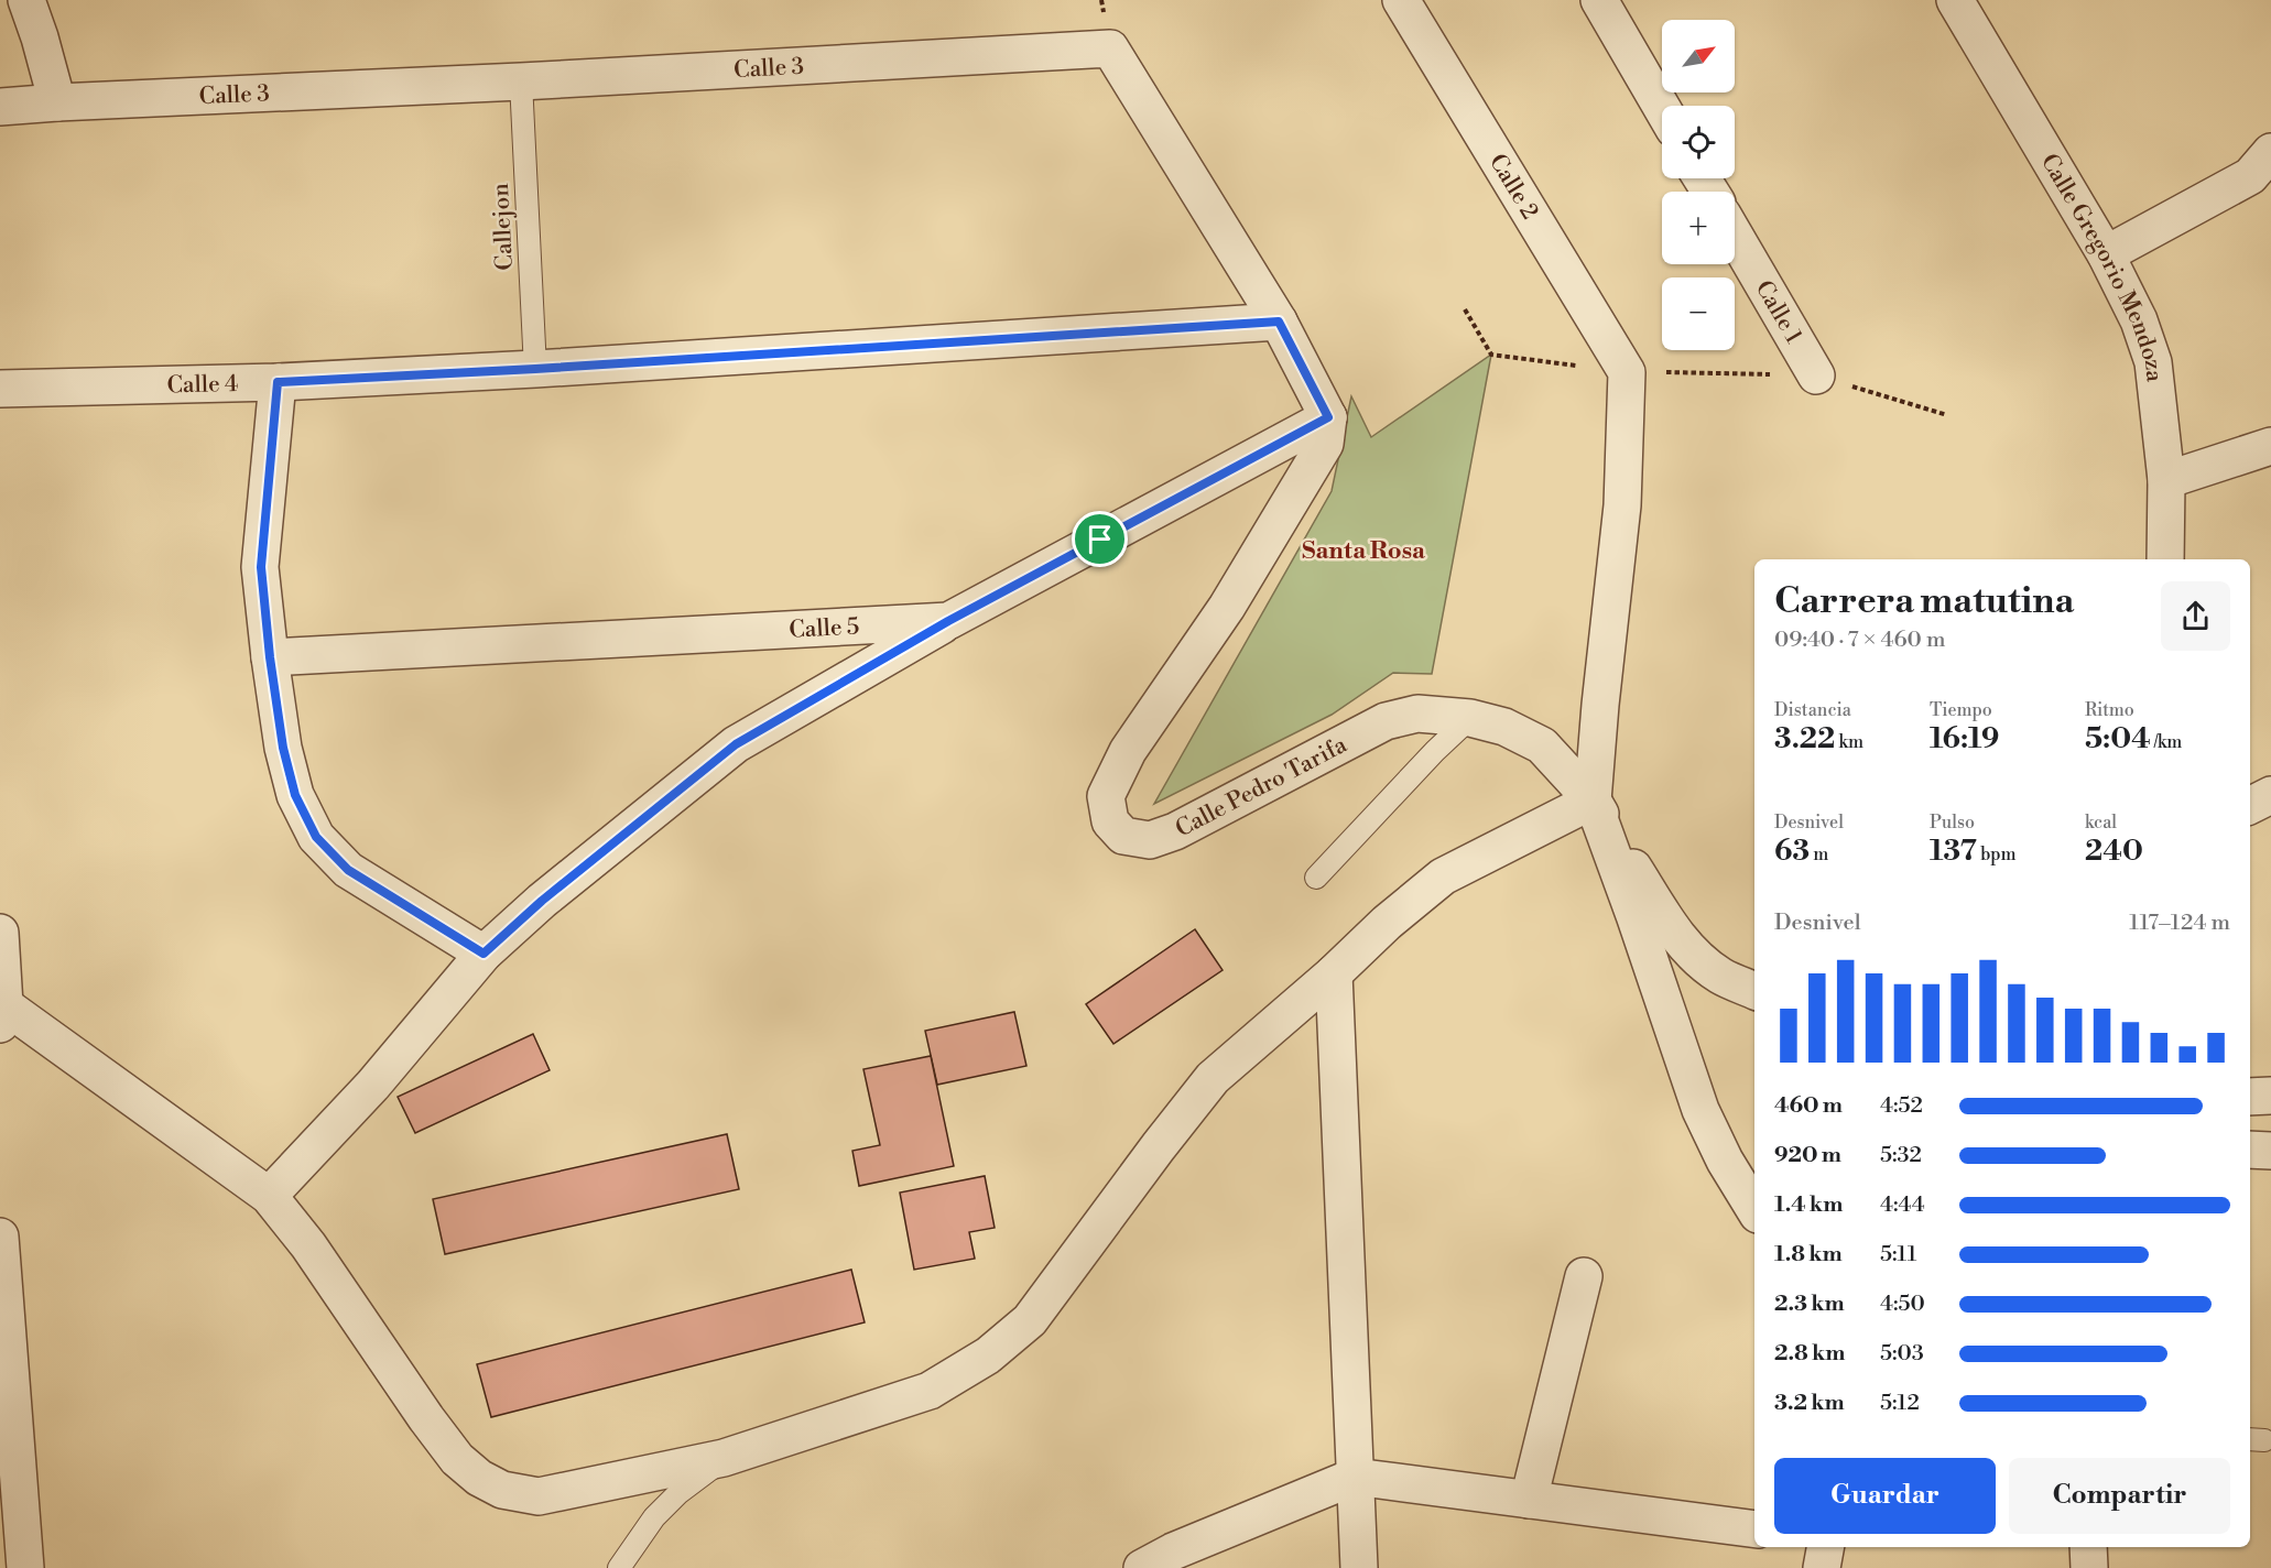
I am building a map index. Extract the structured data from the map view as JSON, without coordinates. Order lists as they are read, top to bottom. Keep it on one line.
{"streets":{"street":["Calle 3","Calle 2","Calle Gregorio Mendoza","Calle 1","Calle 4","Calle 5","Calle Pedro Tarifa"],"lane":["Callejon"]},"crossings":[["Calle 3","Callejon"],["Calle 3","Calle 4"],["Calle 3","Calle 5"],["Calle 3","Calle Pedro Tarifa"],["Callejon","Calle 4"],["Calle 5","Calle Pedro Tarifa"]],"districts":["Santa Rosa"],"north":"top right","page":{"map_buttons":["+","−"],"heading":["Carrera matutina","09:40 · 7 × 460 m"],"stats":[["Distancia","3.22 km"],["Tiempo","16:19"],["Ritmo","5:04 /km"],["Desnivel","63 m"],["Pulso","137 bpm"],["kcal","240"]],"chart":["Desnivel","117–124 m"],"list":[{"name":"460 m","note":"4:52"},{"name":"920 m","note":"5:32"},{"name":"1.4 km","note":"4:44"},{"name":"1.8 km","note":"5:11"},{"name":"2.3 km","note":"4:50"},{"name":"2.8 km","note":"5:03"},{"name":"3.2 km","note":"5:12"}],"buttons":["Guardar","Compartir"]}}
